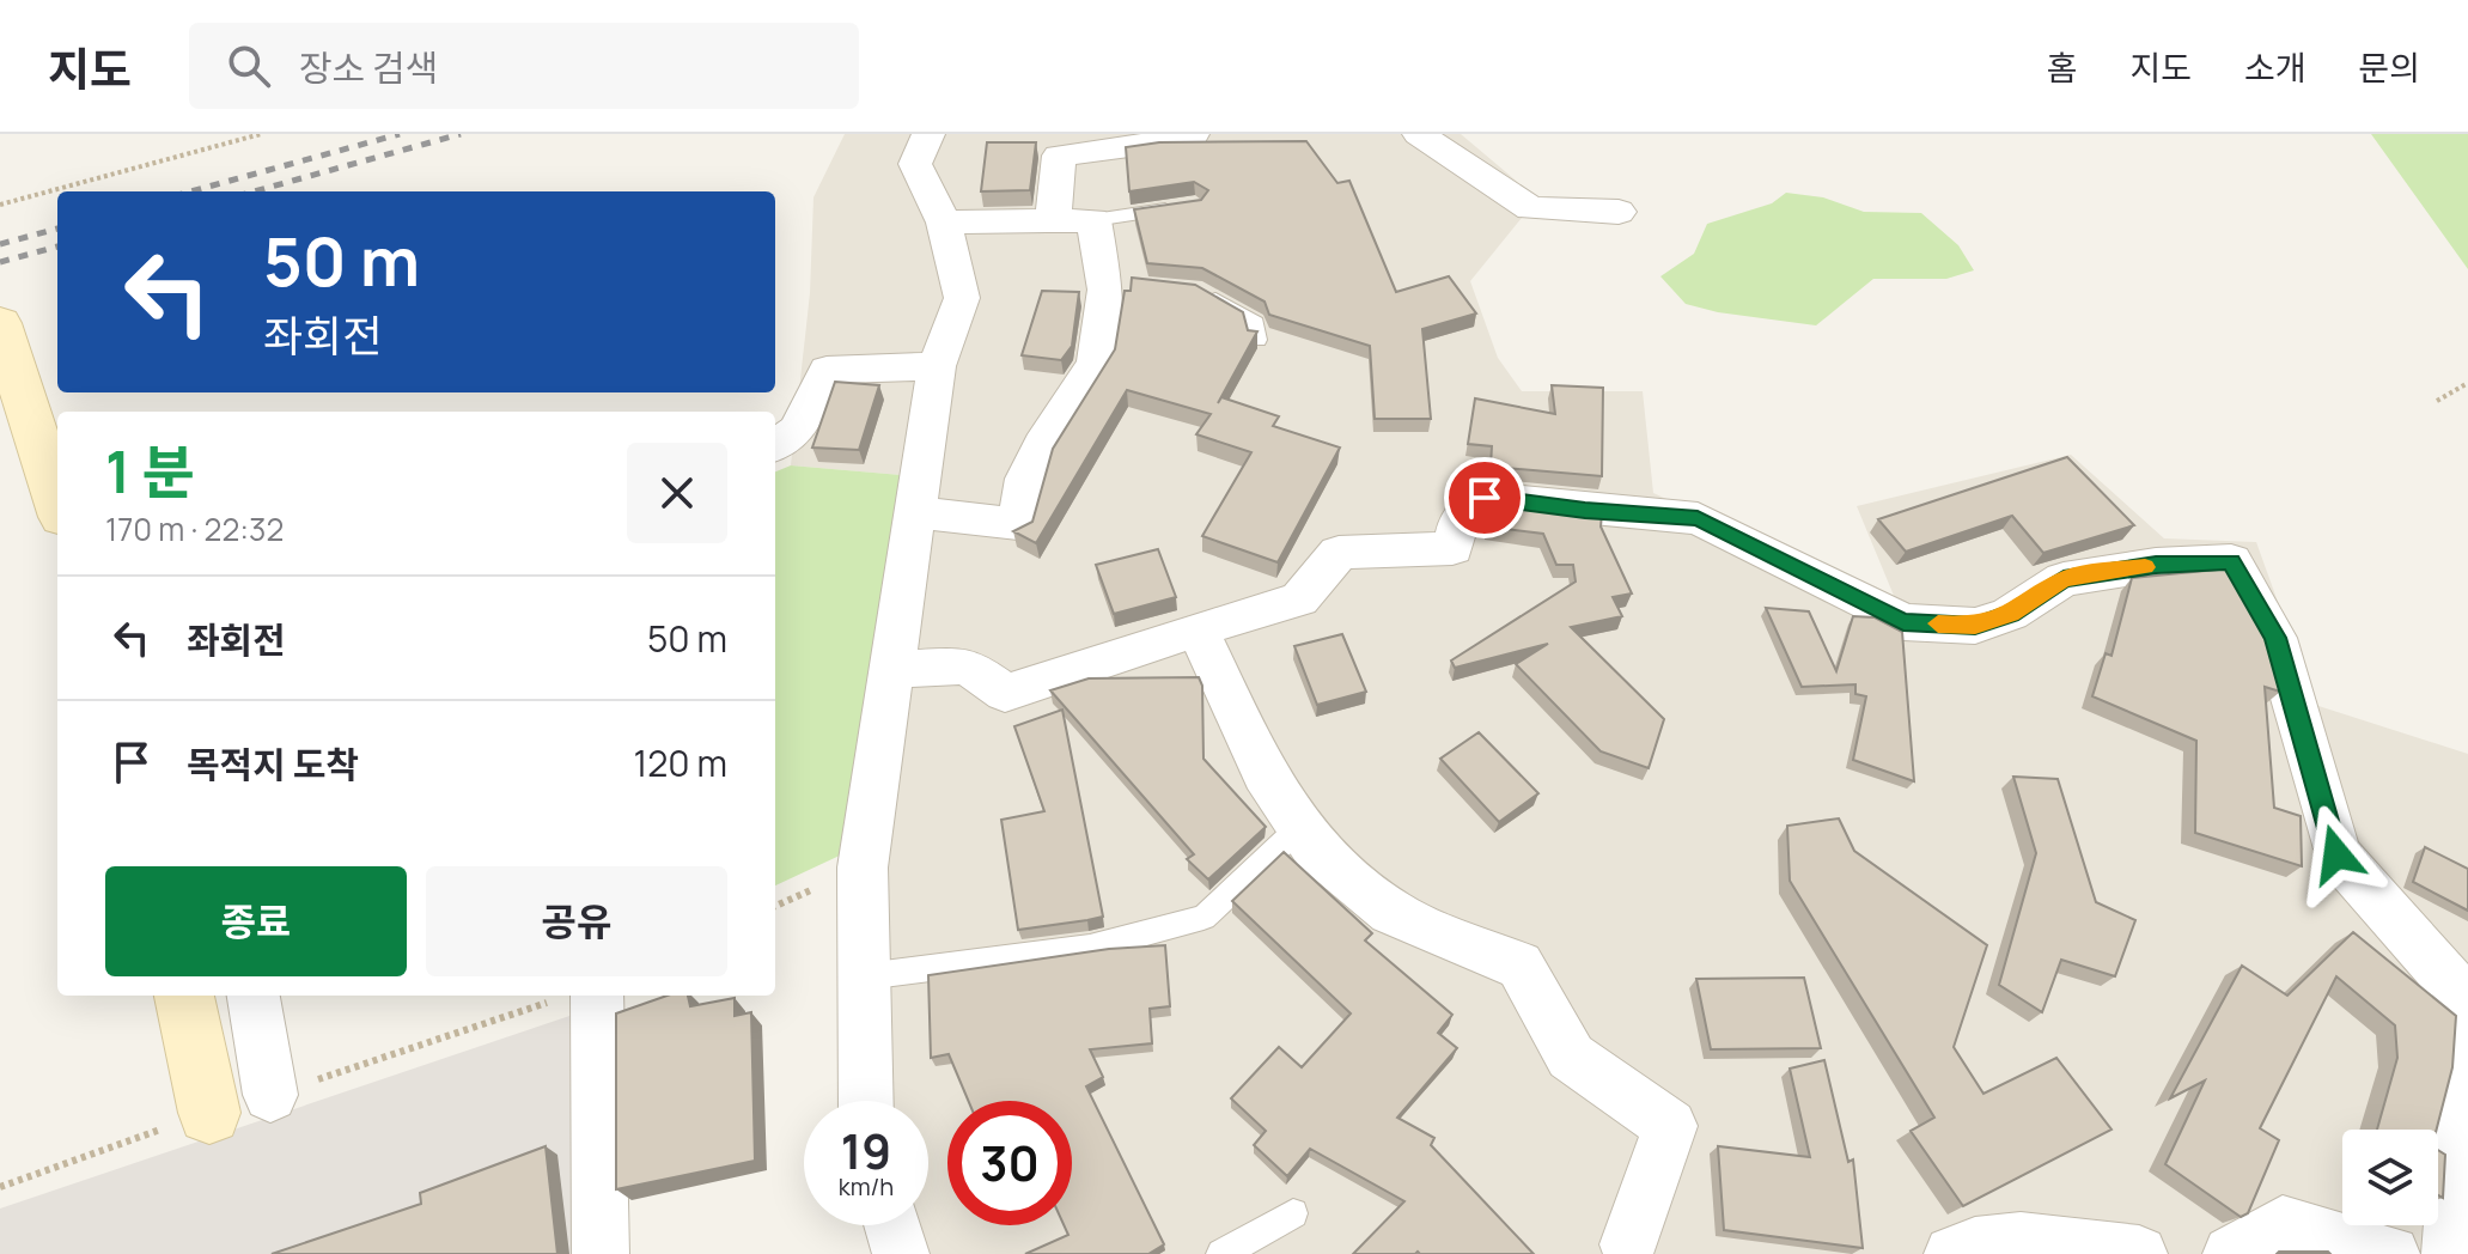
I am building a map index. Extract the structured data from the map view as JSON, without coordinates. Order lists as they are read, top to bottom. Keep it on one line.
{"page":{"header":"지도","search":"장소 검색","nav":["홈","지도","소개","문의"],"turn":["50 m","좌회전"],"heading":["1 분","170 m · 22:32"],"list":[{"name":"좌회전","value":"50 m"},{"name":"목적지 도착","value":"120 m"}],"buttons":["종료","공유"],"speed":"19 km/h","limit":"30"}}
